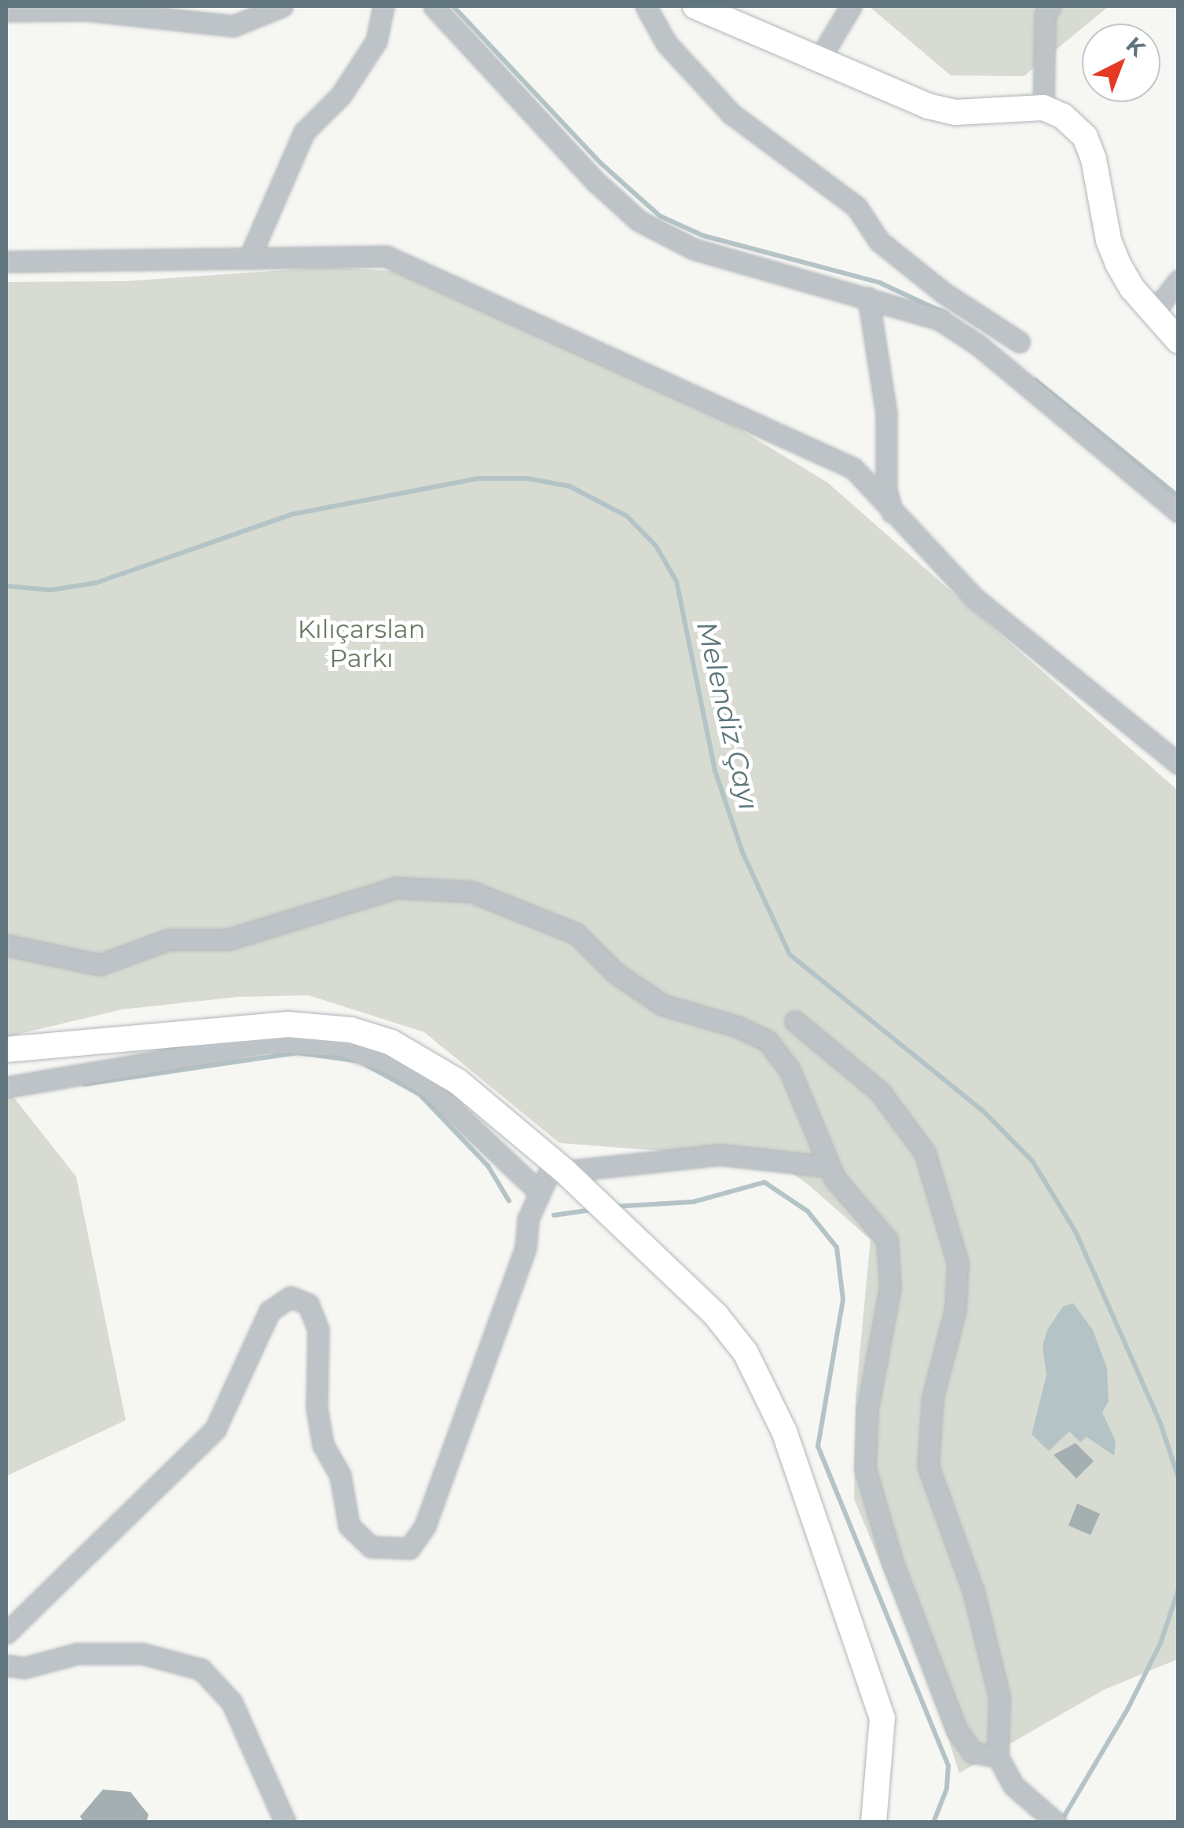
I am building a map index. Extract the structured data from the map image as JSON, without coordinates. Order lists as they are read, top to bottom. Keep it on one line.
{"water":["Melendiz Çayı"],"parks":["Kılıçarslan Parkı"],"north":"top right"}
